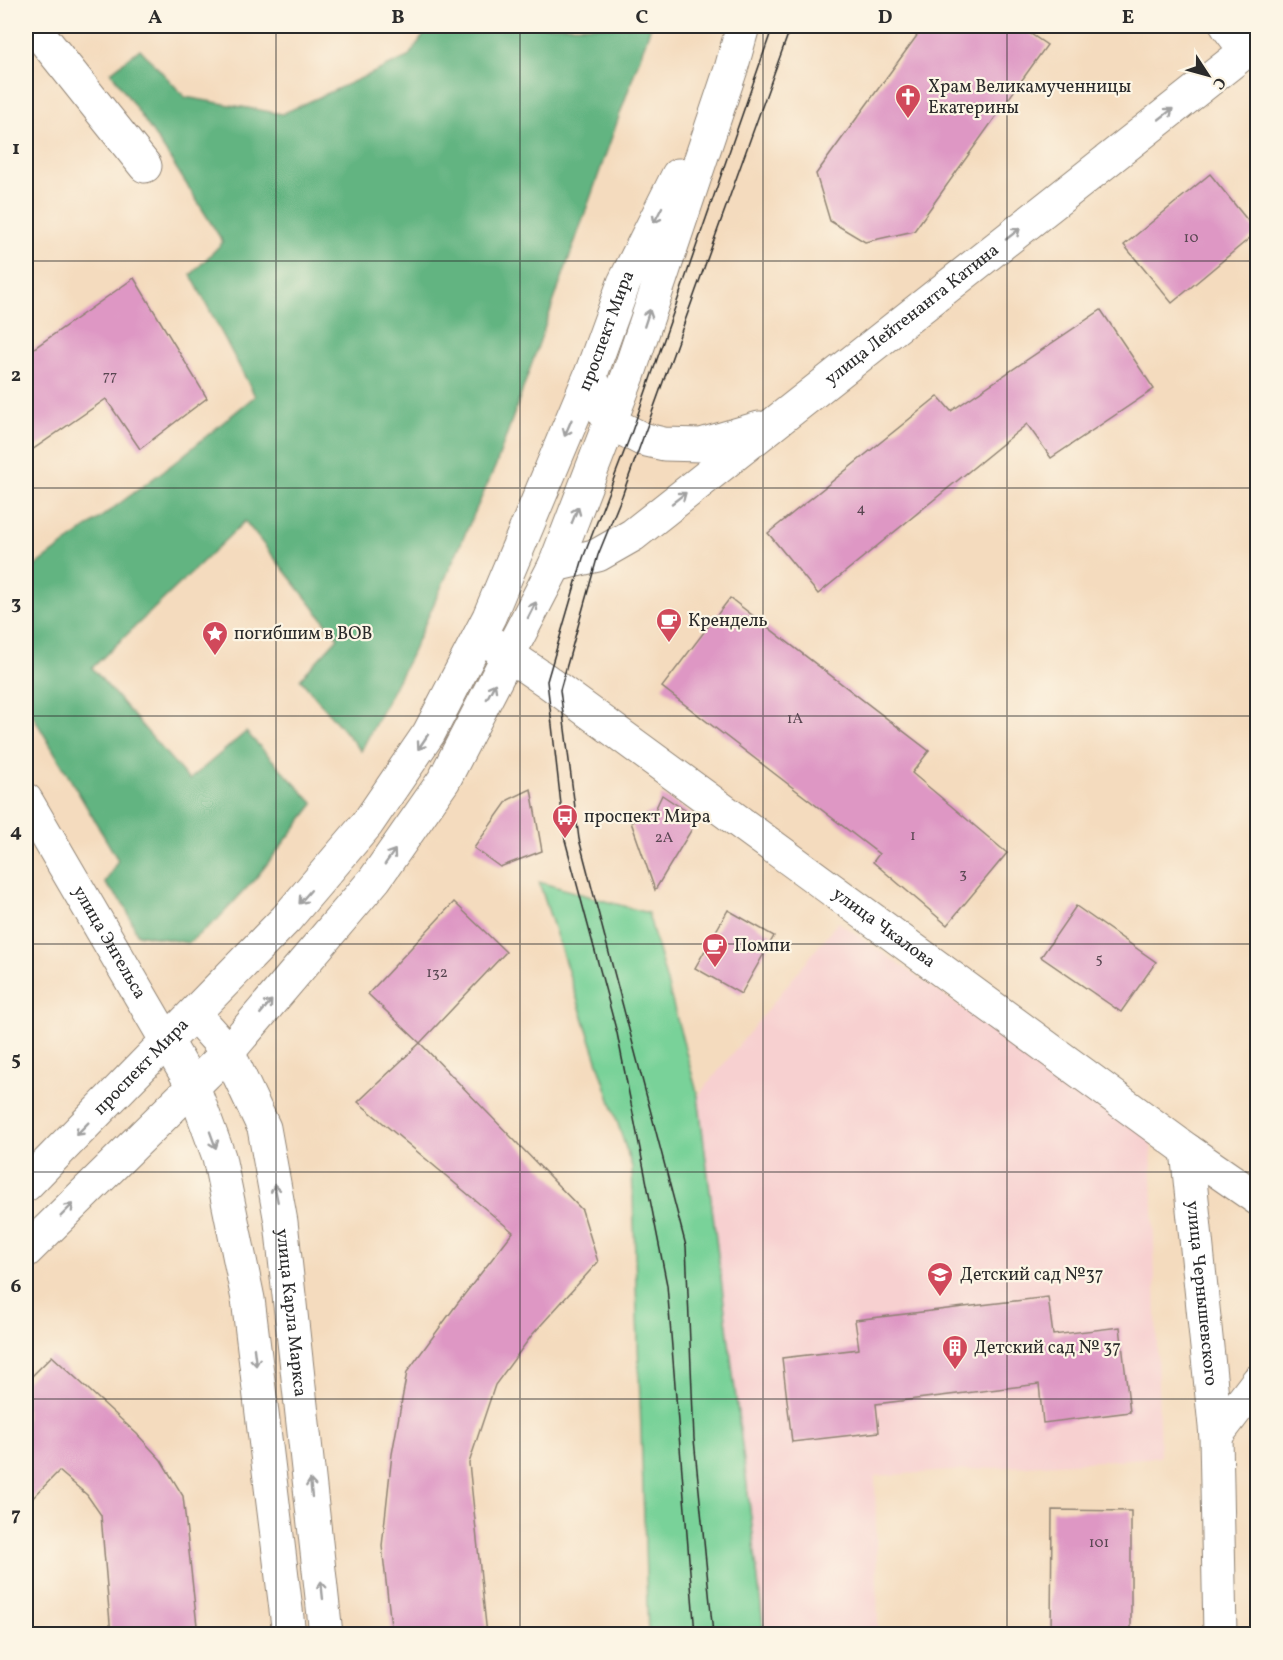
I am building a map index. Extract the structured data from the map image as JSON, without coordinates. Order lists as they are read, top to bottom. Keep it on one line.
{"streets":{"main road":["улица Лейтенанта Катина","проспект Мира","улица Чкалова","улица Энгельса","улица Чернышевского","улица Карла Маркса"]},"crossings":[["проспект Мира","улица Чкалова"],["проспект Мира","улица Энгельса"],["проспект Мира","улица Карла Маркса"],["улица Чкалова","улица Чернышевского"]],"one_way":["улица Лейтенанта Катина"],"places":{"church":["Храм Великамученницы Екатерины"],"cafe":["Крендель","Помпи"],"place":["погибшим в ВОВ"],"bus stop":["проспект Мира"],"school or university":["Детский сад №37"],"building":["Детский сад № 37"]},"house_numbers":["10","77","4","1А","1","2А","3","5","132","101"],"north":"bottom right","grid":{"columns":["A","B","C","D","E"],"rows":["1","2","3","4","5","6","7"]}}
